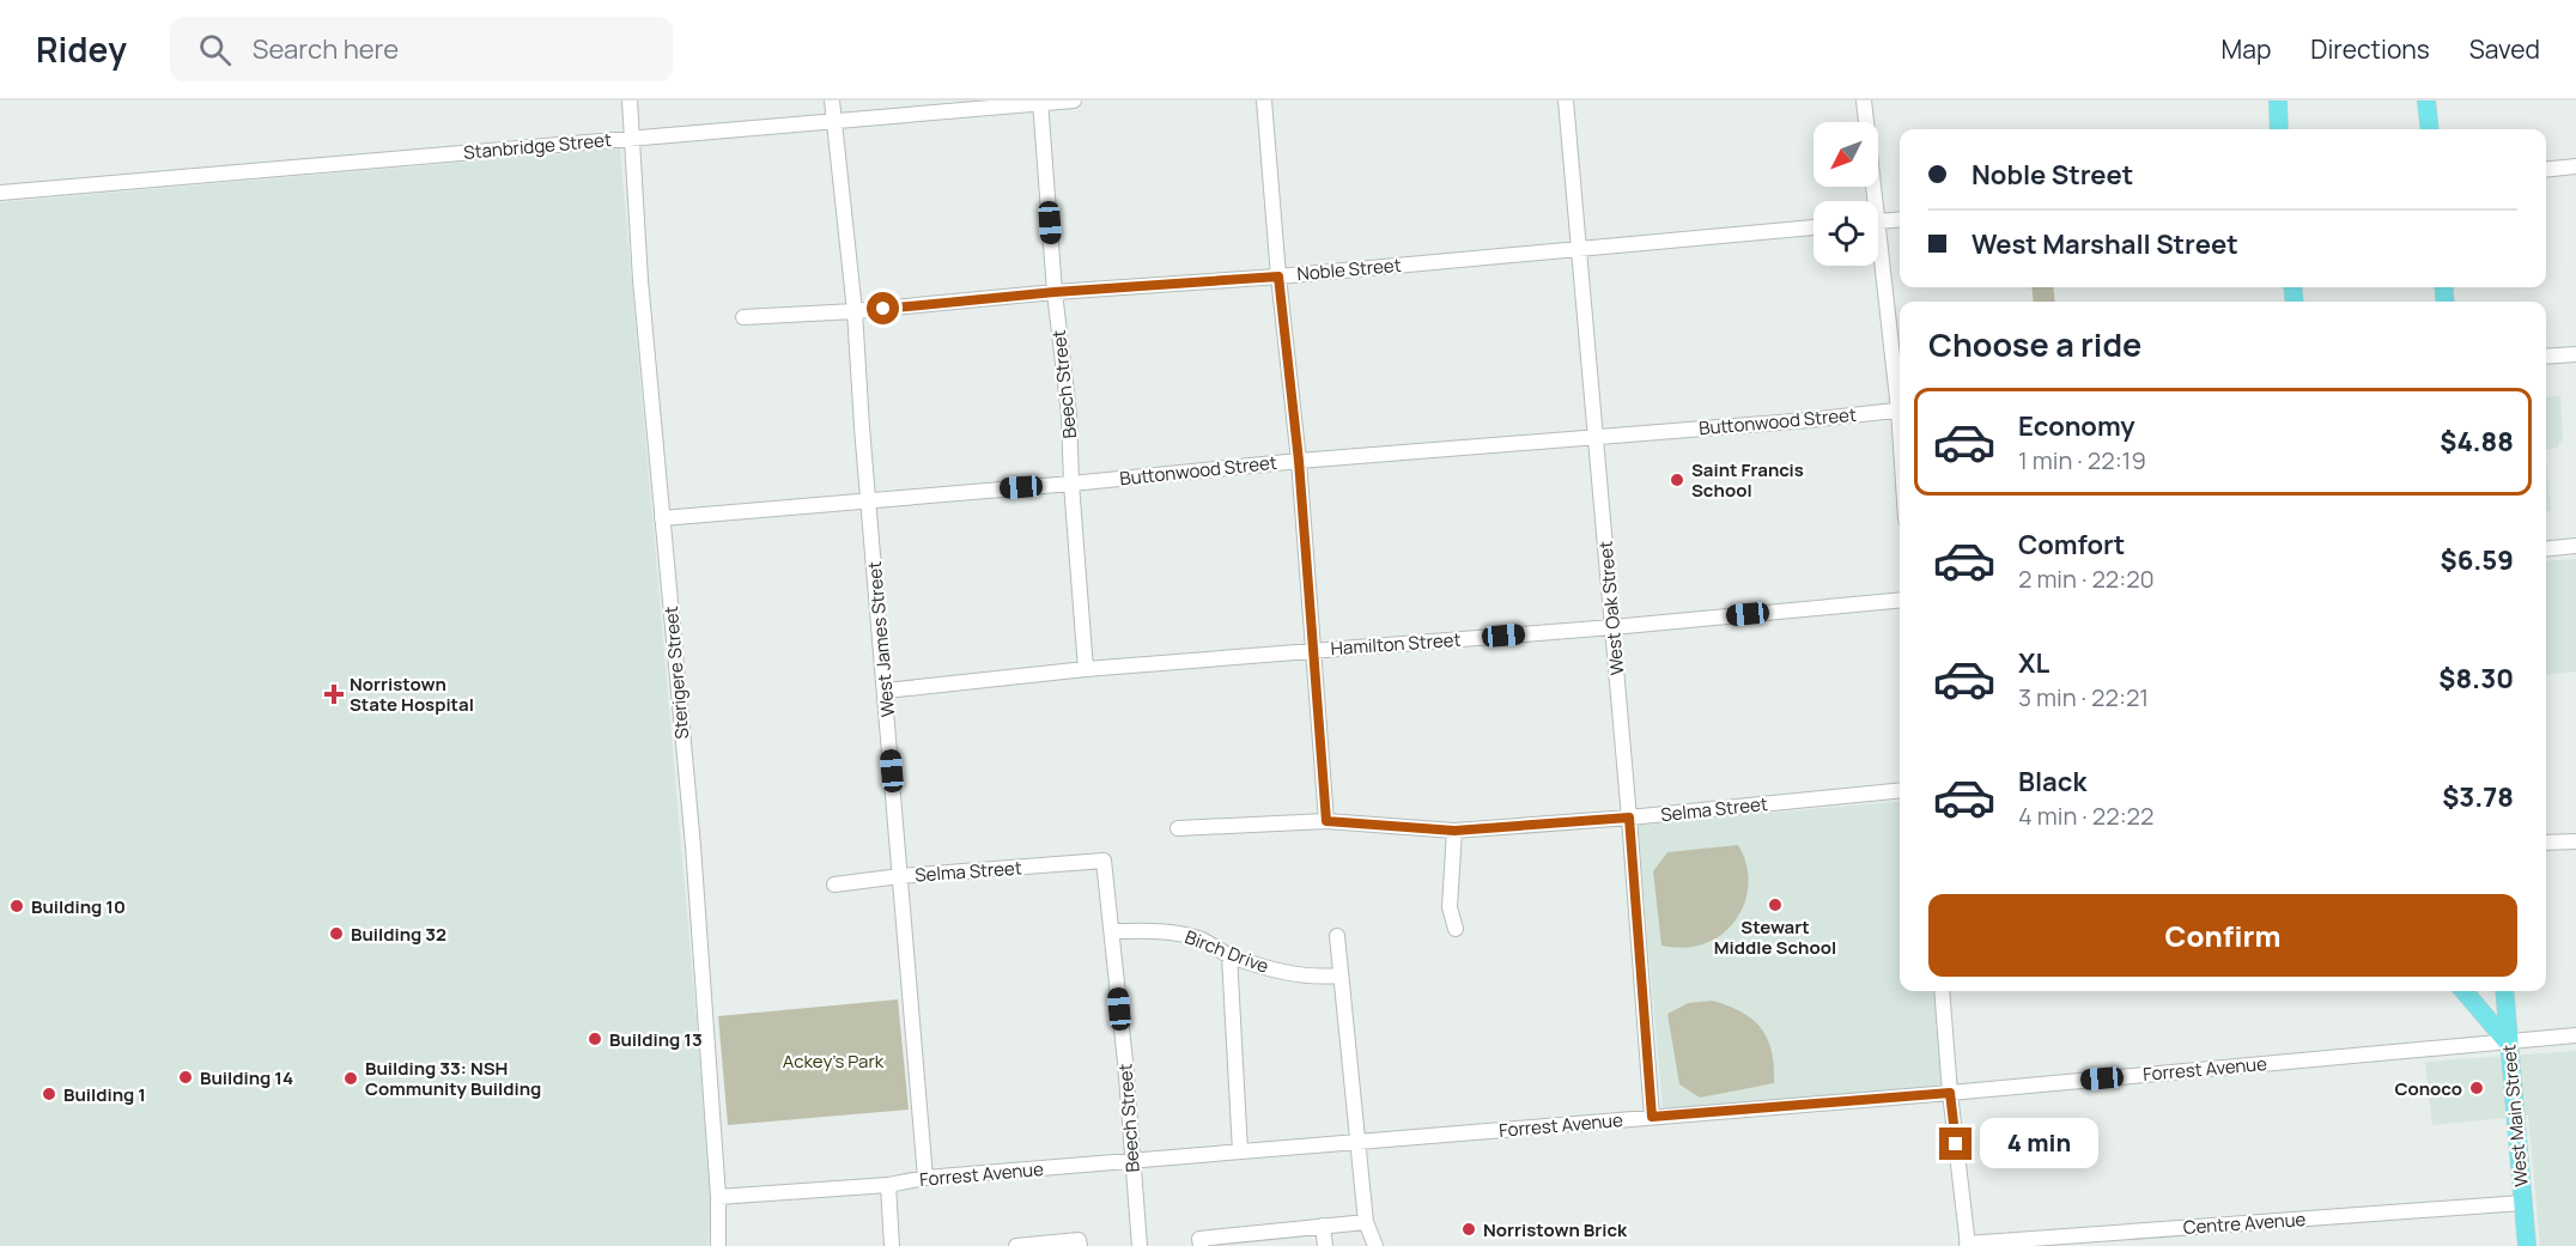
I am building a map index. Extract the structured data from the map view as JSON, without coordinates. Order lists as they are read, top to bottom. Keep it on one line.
{"streets":{"main road":["West Main Street"],"street":["Stanbridge Street","Noble Street","Beech Street","Buttonwood Street","West Oak Street","West James Street","Hamilton Street","Sterigere Street","Selma Street","Birch Drive","Forrest Avenue","Centre Avenue"]},"crossings":[["Stanbridge Street","Beech Street"],["Stanbridge Street","West James Street"],["Stanbridge Street","Sterigere Street"],["Noble Street","Beech Street"],["Noble Street","West Oak Street"],["Noble Street","West James Street"],["Beech Street","Buttonwood Street"],["Beech Street","Hamilton Street"],["Beech Street","Selma Street"],["Beech Street","Birch Drive"],["Beech Street","Forrest Avenue"],["Buttonwood Street","West Oak Street"],["Buttonwood Street","West James Street"],["Buttonwood Street","Sterigere Street"],["West Oak Street","Hamilton Street"],["West Oak Street","Selma Street"],["West Oak Street","Forrest Avenue"],["West James Street","Hamilton Street"],["West James Street","Selma Street"],["West James Street","Forrest Avenue"],["Sterigere Street","Forrest Avenue"],["Forrest Avenue","West Main Street"],["West Main Street","Centre Avenue"]],"parks":["Ackey's Park"],"places":{"other":["Saint Francis School","Stewart Middle School","Building 10","Building 32","Building 13","Building 14","Building 33: NSH Community Building","Conoco","Building 1","Norristown Brick"],"health":["Norristown State Hospital"]},"north":"bottom left","page":{"header":"Ridey","search":"Search here","nav":["Map","Directions","Saved"],"banner":["Noble Street","West Marshall Street"],"heading":"Choose a ride","list":[{"name":"Economy","note":"1 min · 22:19","value":"$4.88"},{"name":"Comfort","note":"2 min · 22:20","value":"$6.59"},{"name":"XL","note":"3 min · 22:21","value":"$8.30"},{"name":"Black","note":"4 min · 22:22","value":"$3.78"}],"buttons":"Confirm","bubble":"4 min"}}
